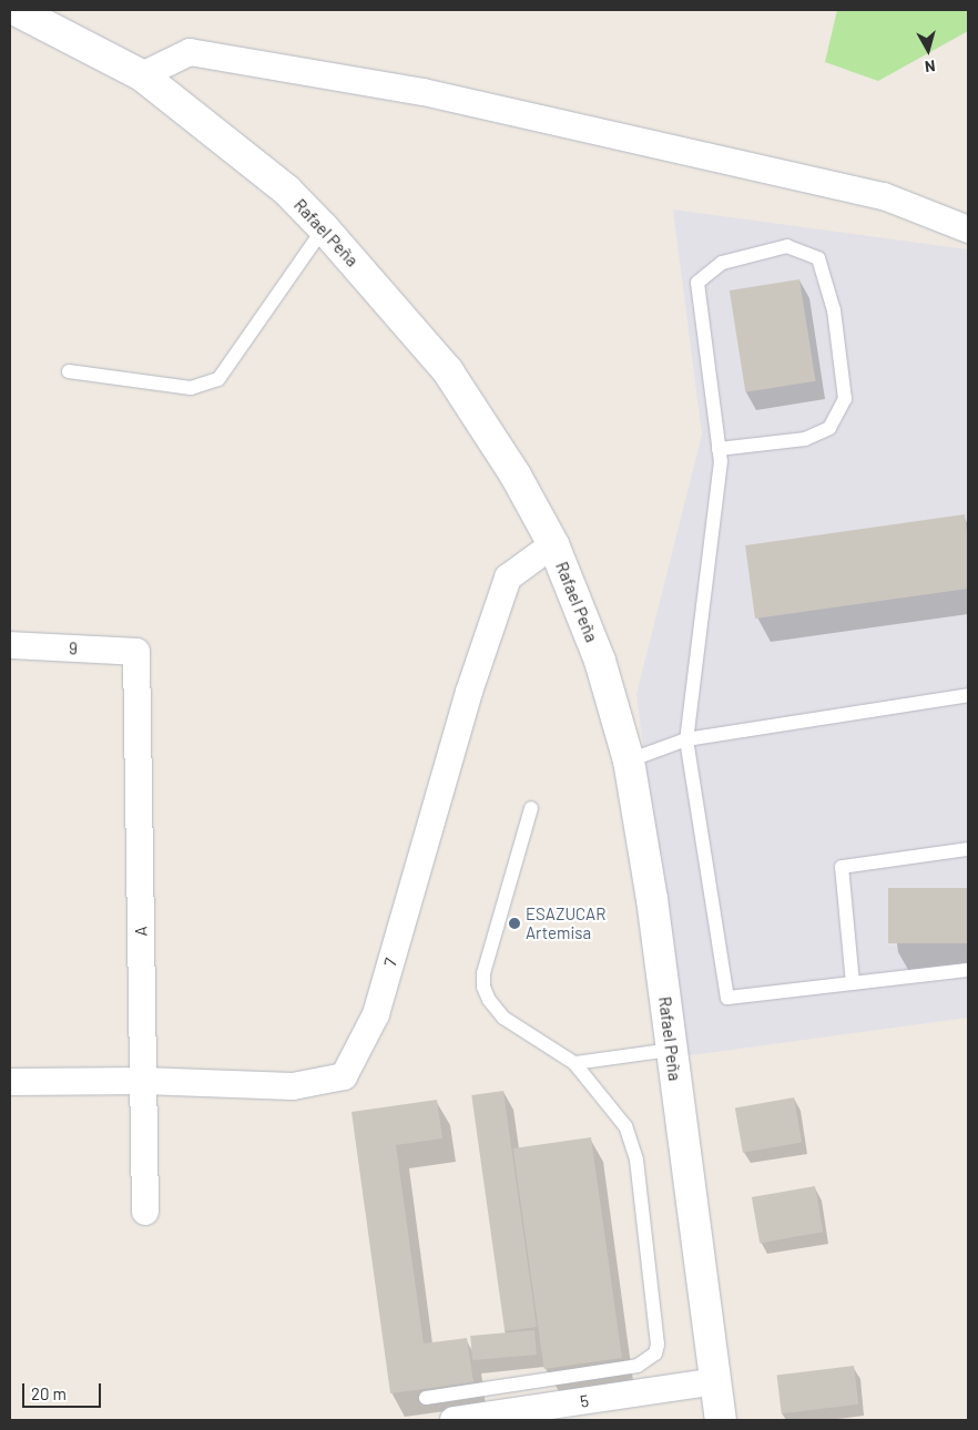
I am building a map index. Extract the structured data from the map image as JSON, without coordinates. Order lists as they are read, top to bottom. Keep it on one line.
{"streets":{"street":["Rafael Peña","9","A","7","5"]},"crossings":[["Rafael Peña","7"],["Rafael Peña","5"],["9","A"],["A","7"]],"places":["ESAZUCAR Artemisa"],"scale_bar":"20 m","north":"bottom"}
